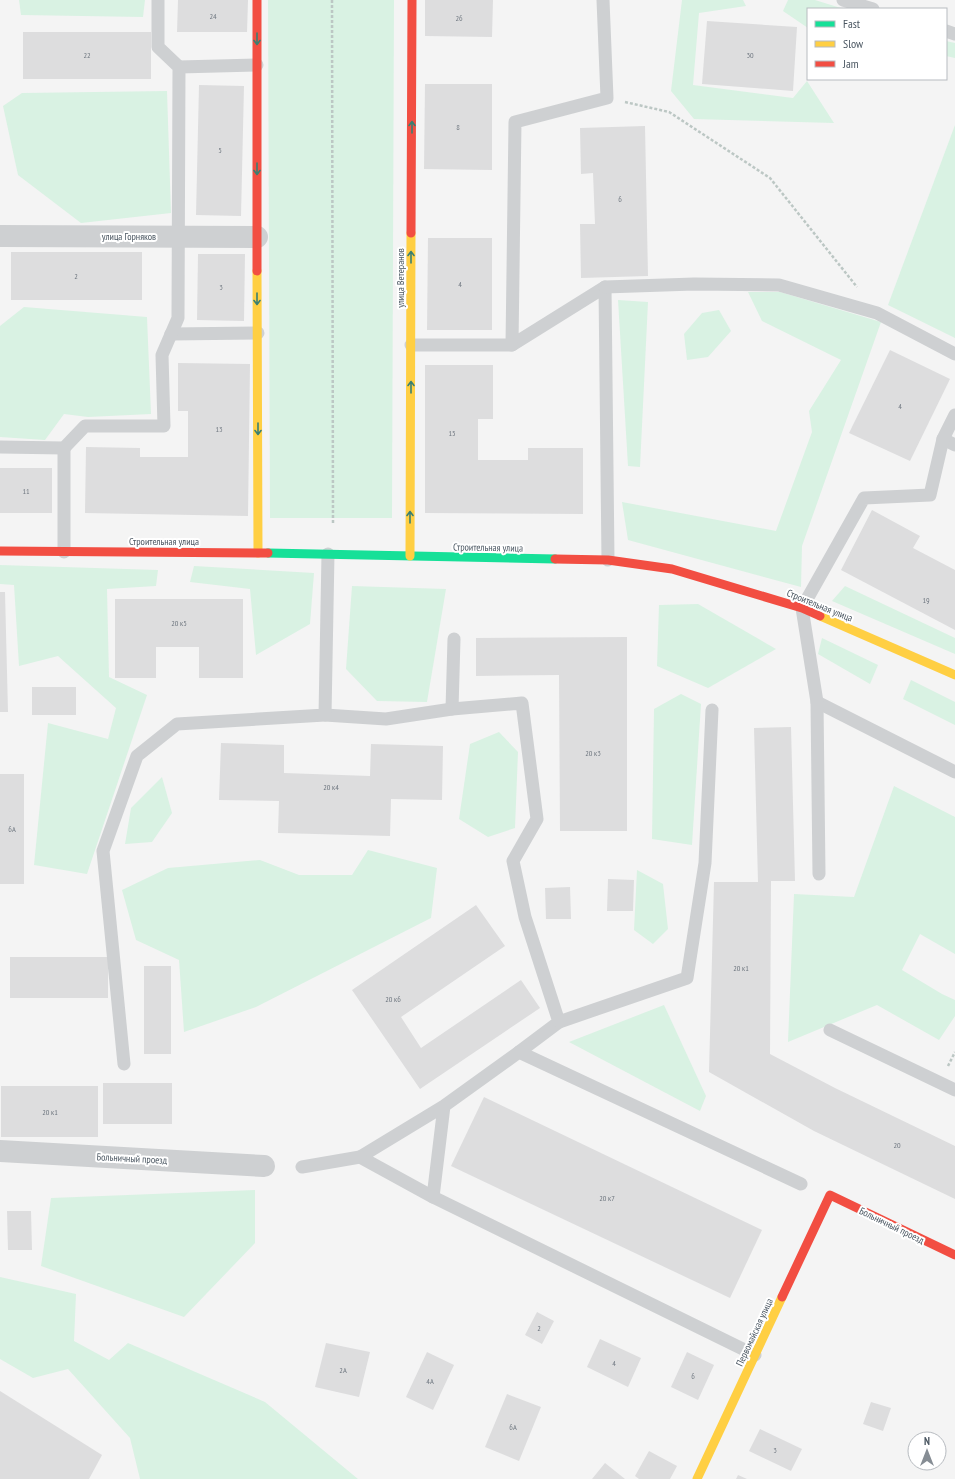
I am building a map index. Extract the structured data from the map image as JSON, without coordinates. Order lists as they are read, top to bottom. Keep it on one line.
{"streets":{"street":["улица Горняков","улица Ветеранов","Строительная улица","Больничный проезд","Первомайская улица"]},"crossings":[["улица Ветеранов","Строительная улица"],["Больничный проезд","Первомайская улица"]],"one_way":["улица Ветеранов"],"house_numbers":["24","26","22","30","8","5","6","2","4","3","4","13","15","11","19","20 к5","20 к3","20 к4","6А","20 к1","20 к6","20 к1","20","20 к7","2","4","2А","6","4А","6А","3"],"legend":["Fast","Slow","Jam"],"north":"top"}
